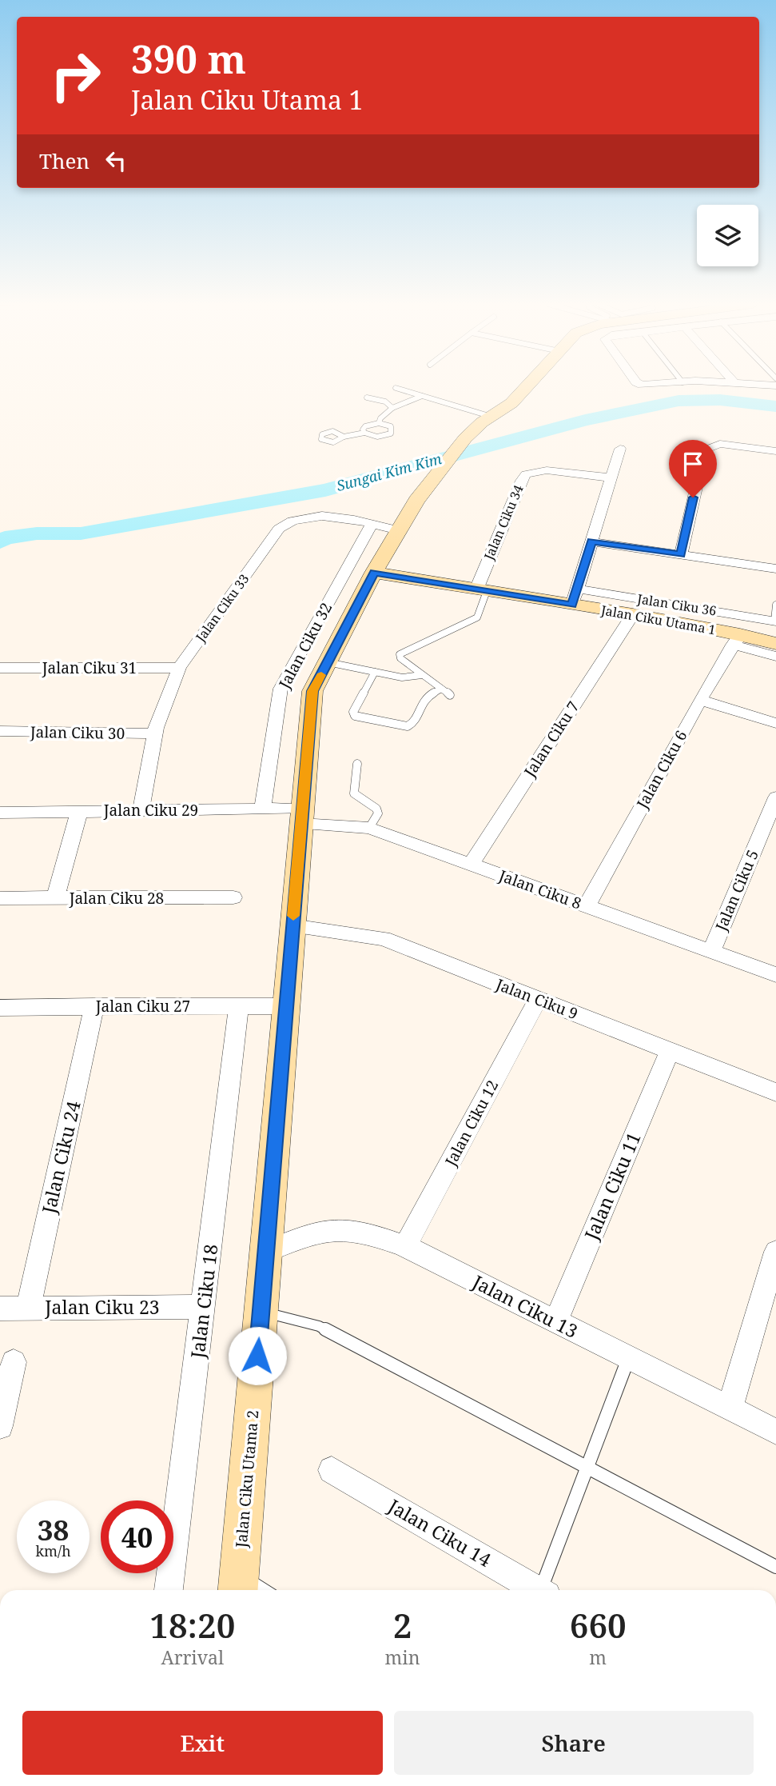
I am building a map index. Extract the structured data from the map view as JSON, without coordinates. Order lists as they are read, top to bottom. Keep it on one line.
{"streets":{"street":["Jalan Ciku 34","Jalan Ciku 36","Jalan Ciku 33","Jalan Ciku Utama 1","Jalan Ciku 32","Jalan Ciku 31","Jalan Ciku 30","Jalan Ciku 7","Jalan Ciku 6","Jalan Ciku 29","Jalan Ciku 8","Jalan Ciku 5","Jalan Ciku 28","Jalan Ciku 9","Jalan Ciku 27","Jalan Ciku 12","Jalan Ciku 24","Jalan Ciku 11","Jalan Ciku 18","Jalan Ciku 13","Jalan Ciku 23","Jalan Ciku Utama 2","Jalan Ciku 14"]},"crossings":[["Jalan Ciku 34","Jalan Ciku Utama 1"],["Jalan Ciku 36","Jalan Ciku Utama 1"],["Jalan Ciku 33","Jalan Ciku 32"],["Jalan Ciku 33","Jalan Ciku 31"],["Jalan Ciku 33","Jalan Ciku 30"],["Jalan Ciku 33","Jalan Ciku 29"],["Jalan Ciku 33","Jalan Ciku Utama 2"],["Jalan Ciku Utama 1","Jalan Ciku 7"],["Jalan Ciku Utama 1","Jalan Ciku 6"],["Jalan Ciku Utama 1","Jalan Ciku Utama 2"],["Jalan Ciku 32","Jalan Ciku 29"],["Jalan Ciku 7","Jalan Ciku 8"],["Jalan Ciku 6","Jalan Ciku 8"],["Jalan Ciku 29","Jalan Ciku 8"],["Jalan Ciku 29","Jalan Ciku Utama 2"],["Jalan Ciku 8","Jalan Ciku 5"],["Jalan Ciku 8","Jalan Ciku Utama 2"],["Jalan Ciku 9","Jalan Ciku 12"],["Jalan Ciku 9","Jalan Ciku 11"],["Jalan Ciku 9","Jalan Ciku Utama 2"],["Jalan Ciku 27","Jalan Ciku 24"],["Jalan Ciku 27","Jalan Ciku 18"],["Jalan Ciku 27","Jalan Ciku Utama 2"],["Jalan Ciku 12","Jalan Ciku 13"],["Jalan Ciku 24","Jalan Ciku 23"],["Jalan Ciku 11","Jalan Ciku 13"],["Jalan Ciku 18","Jalan Ciku 23"],["Jalan Ciku 13","Jalan Ciku Utama 2"]],"water":["Sungai Kim Kim"],"page":{"turn":["390 m","Jalan Ciku Utama 1"],"then":"Then","speed":"38 km/h","limit":"40","eta":["18:20","Arrival","2","min","660","m"],"buttons":["Exit","Share"]}}
